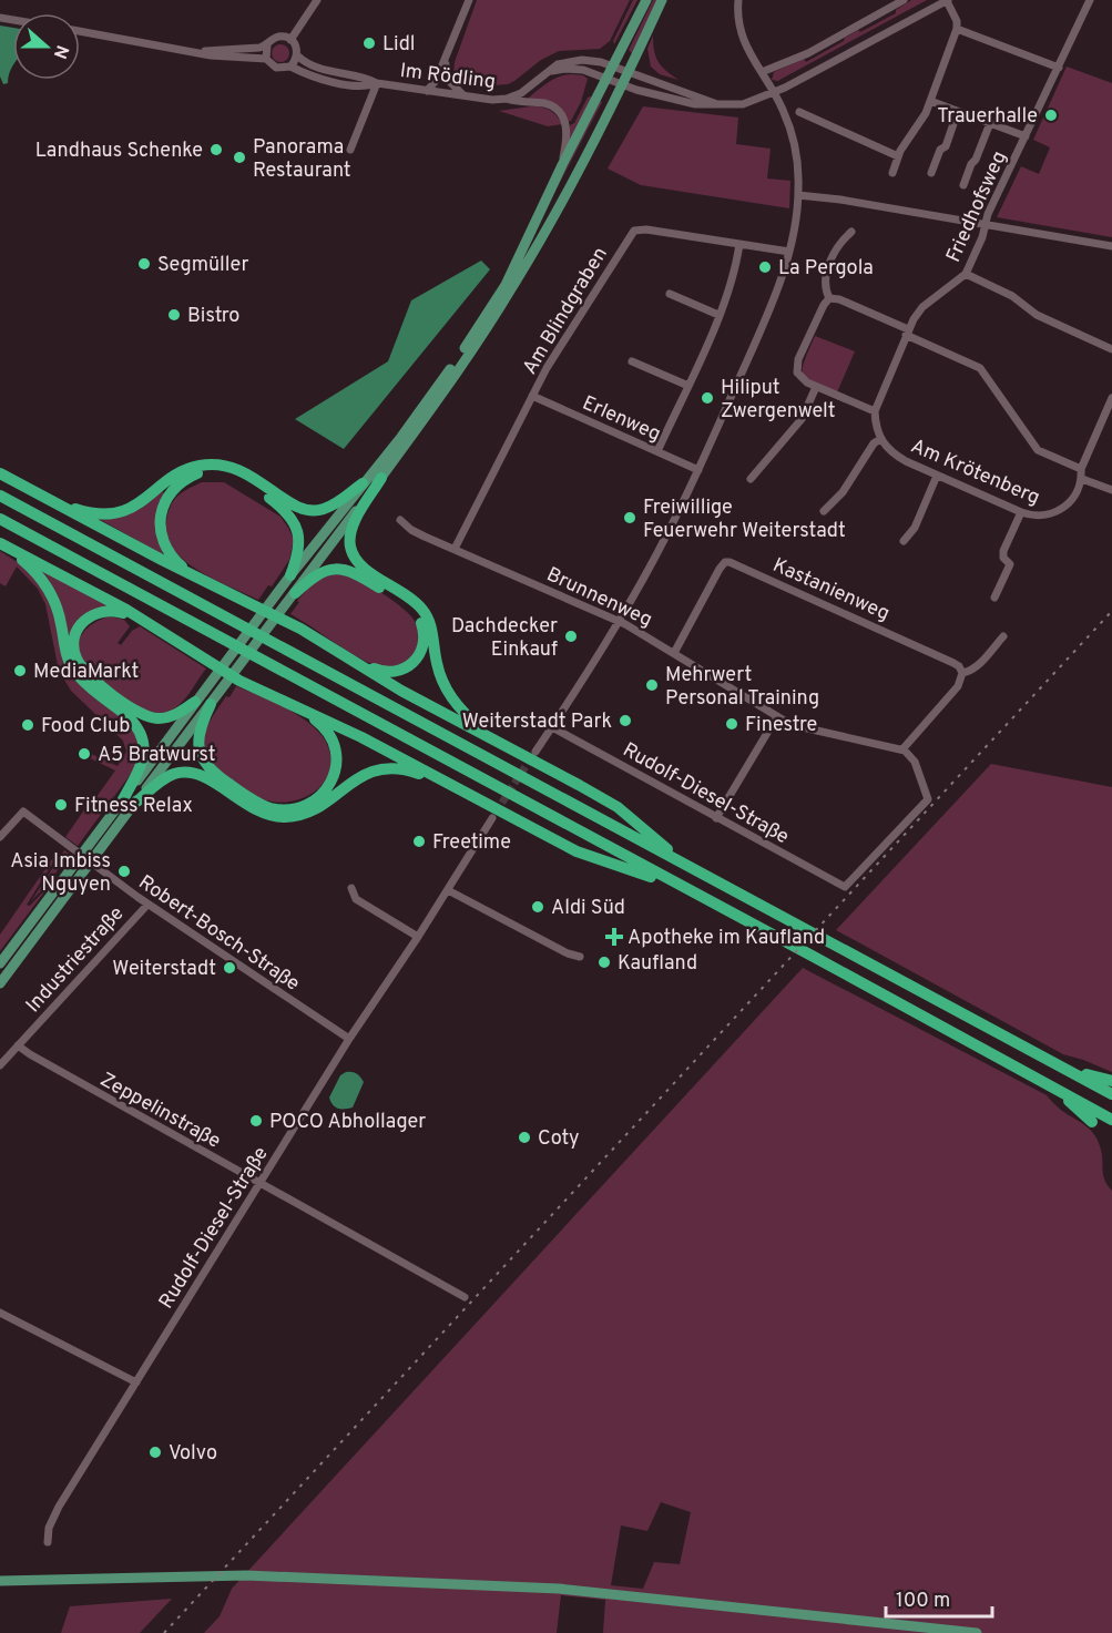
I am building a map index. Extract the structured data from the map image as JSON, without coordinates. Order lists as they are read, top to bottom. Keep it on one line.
{"streets":{"street":["Im Rödling","Friedhofsweg","Am Blindgraben","Erlenweg","Am Krötenberg","Kastanienweg","Brunnenweg","Rudolf-Diesel-Straße","Robert-Bosch-Straße","Industriestraße","Zeppelinstraße"]},"crossings":[["Am Blindgraben","Erlenweg"],["Am Blindgraben","Brunnenweg"],["Kastanienweg","Brunnenweg"],["Brunnenweg","Rudolf-Diesel-Straße"],["Rudolf-Diesel-Straße","Robert-Bosch-Straße"],["Rudolf-Diesel-Straße","Zeppelinstraße"],["Robert-Bosch-Straße","Industriestraße"],["Industriestraße","Zeppelinstraße"]],"places":{"other":["Lidl","Trauerhalle","Landhaus Schenke","Panorama Restaurant","Segmüller","La Pergola","Bistro","Hiliput Zwergenwelt","Freiwillige Feuerwehr Weiterstadt","Dachdecker Einkauf","MediaMarkt","Mehrwert Personal Training","Weiterstadt Park","Finestre","Food Club","A5 Bratwurst","Fitness Relax","Freetime","Asia Imbiss Nguyen","Aldi Süd","Kaufland","Weiterstadt","POCO Abhollager","Coty","Volvo"],"health":["Apotheke im Kaufland"]},"scale_bar":"100 m","north":"right"}
